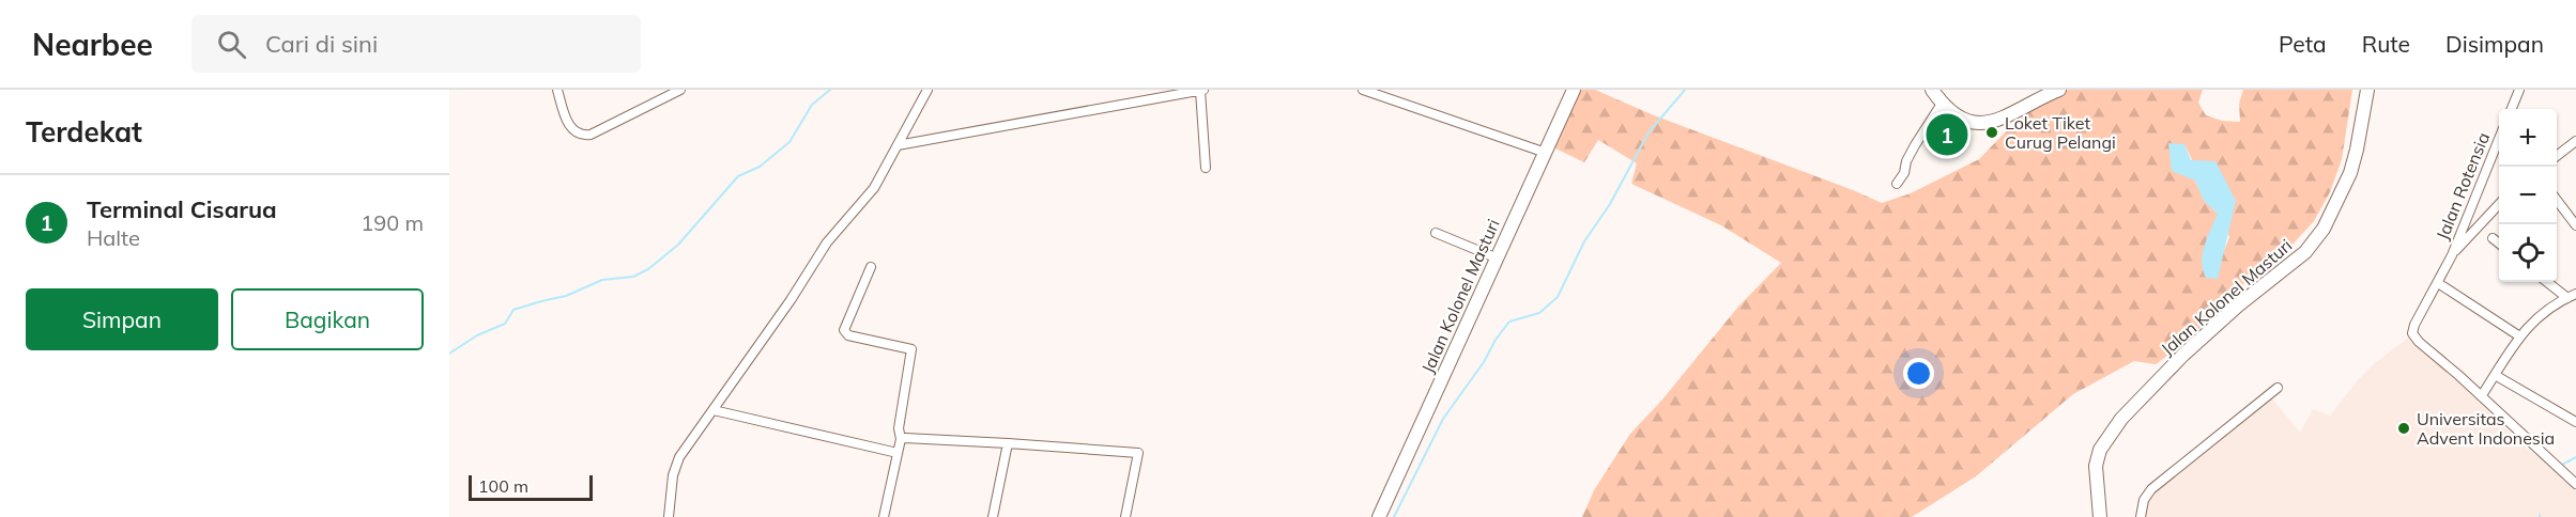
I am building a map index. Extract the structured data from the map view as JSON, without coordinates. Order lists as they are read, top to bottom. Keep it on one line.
{"streets":{"main road":["Jalan Kolonel Masturi"],"street":["Jalan Rotensia"]},"places":["Loket Tiket Curug Pelangi","Universitas Advent Indonesia"],"scale_bar":"100 m","page":{"header":"Nearbee","search":"Cari di sini","nav":["Peta","Rute","Disimpan"],"heading":"Terdekat","map_buttons":["+","−"],"pins":"1","list":[{"mark":"1","name":"Terminal Cisarua","note":"Halte","value":"190 m"}],"buttons":["Simpan","Bagikan"],"scale":"100 m"}}
